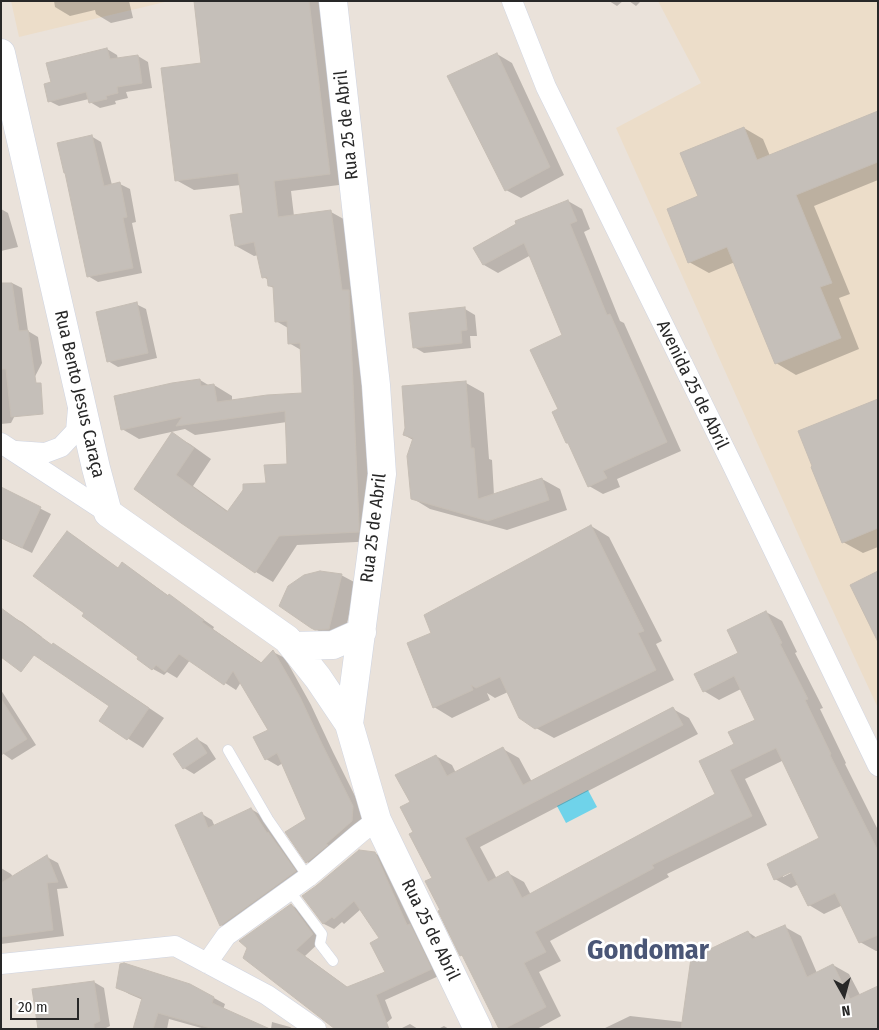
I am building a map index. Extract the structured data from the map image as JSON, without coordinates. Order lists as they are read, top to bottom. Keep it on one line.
{"streets":{"main road":["Rua 25 de Abril","Rua Bento Jesus Caraça"],"street":["Avenida 25 de Abril"]},"districts":["Gondomar"],"scale_bar":"20 m","north":"bottom"}
